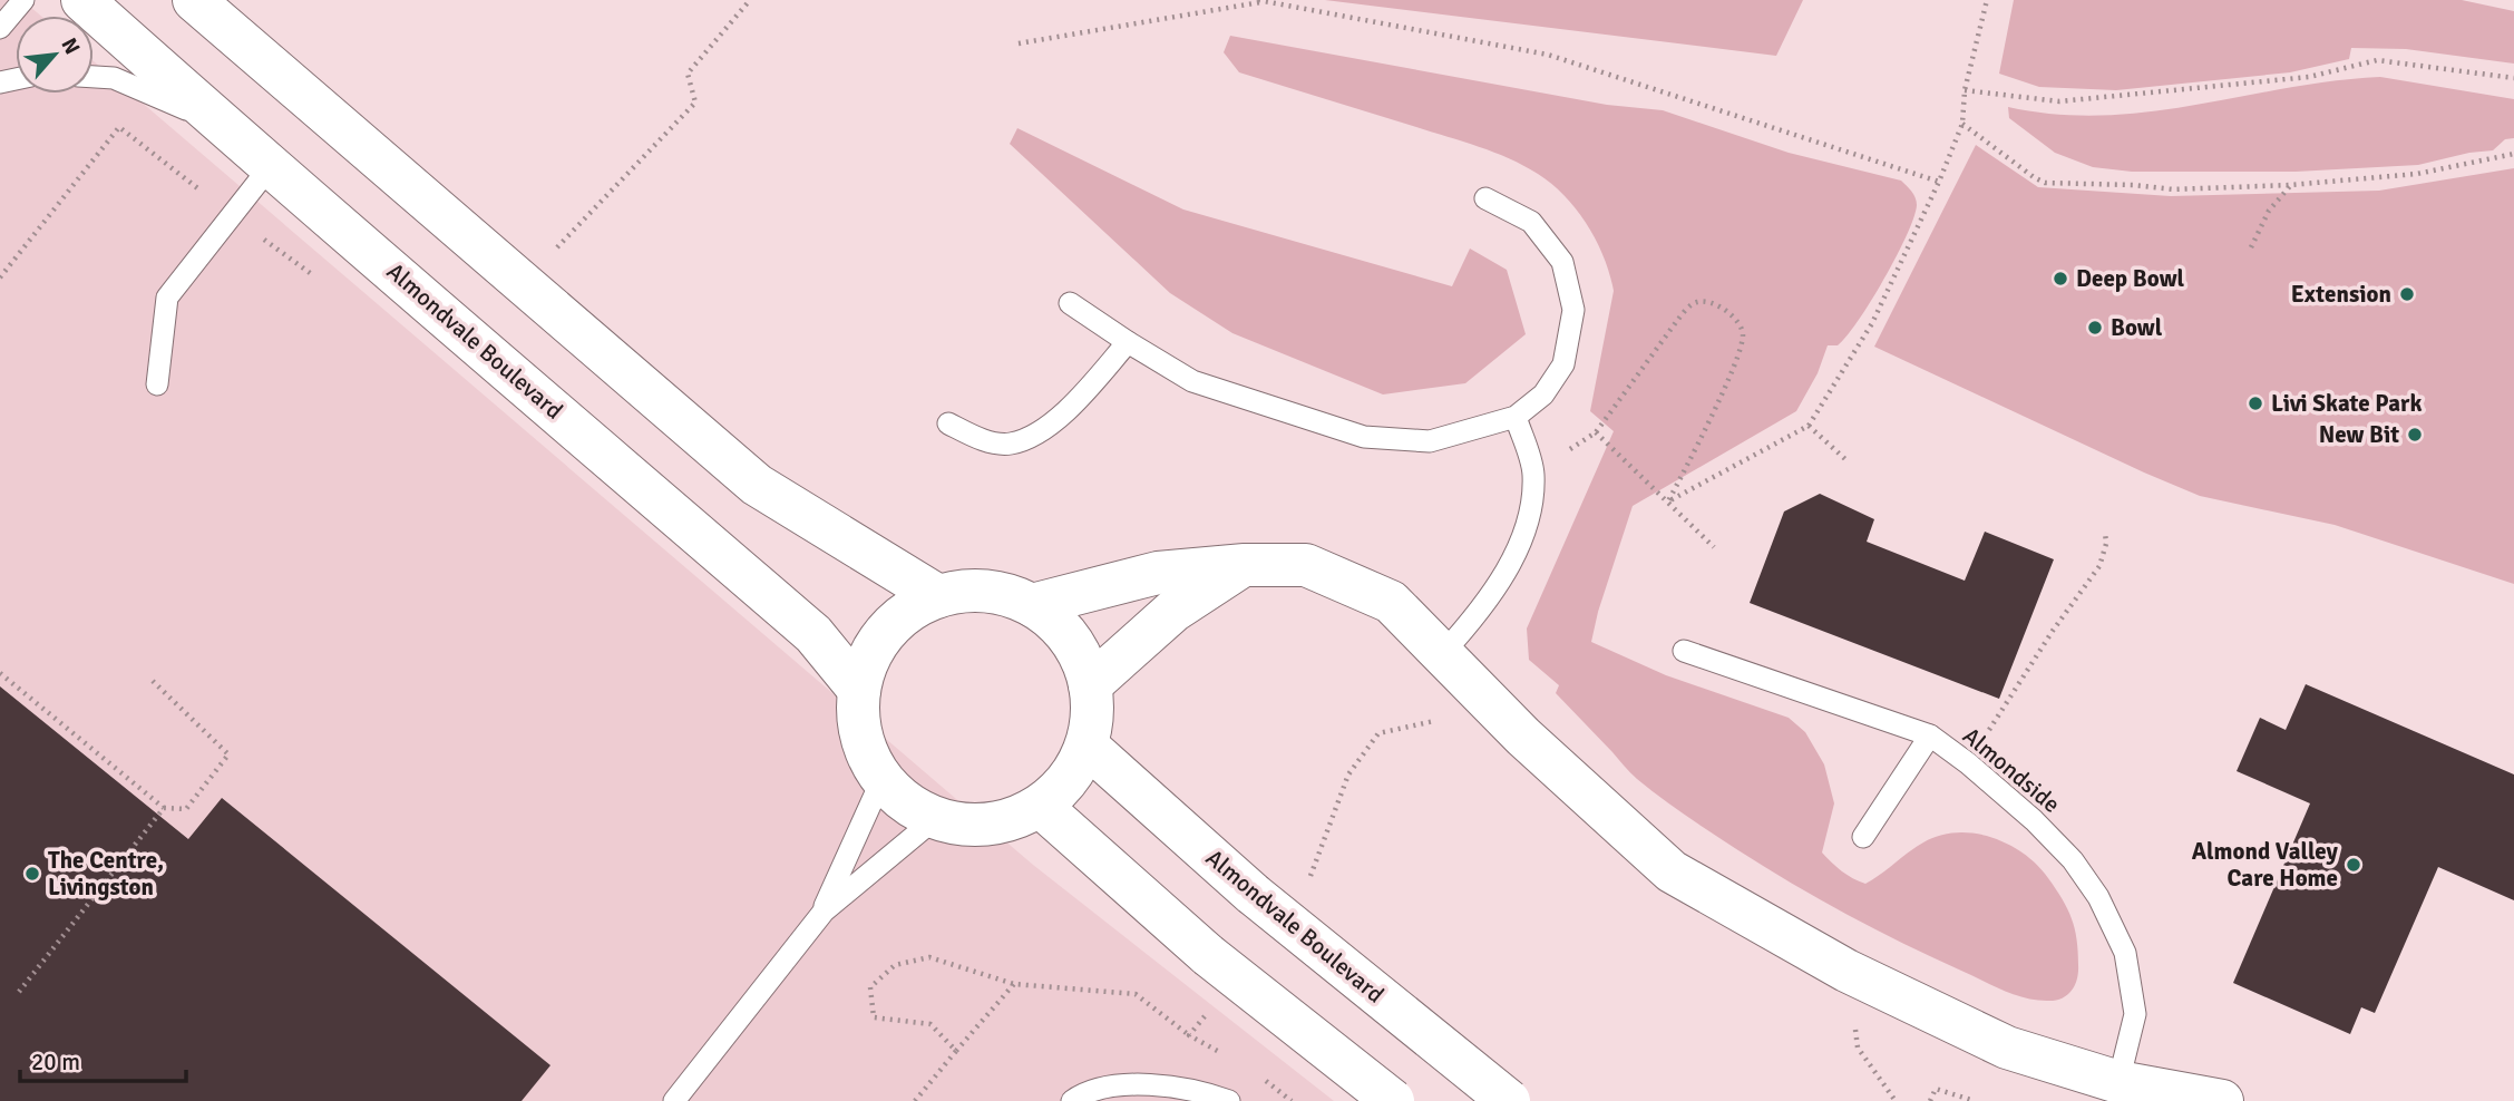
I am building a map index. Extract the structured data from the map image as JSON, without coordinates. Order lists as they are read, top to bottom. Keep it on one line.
{"streets":{"street":["Almondvale Boulevard"],"lane":["Almondside"]},"places":["Deep Bowl","Extension","Bowl","Livi Skate Park","New Bit","Almond Valley Care Home","The Centre, Livingston"],"scale_bar":"20 m","north":"top right"}
